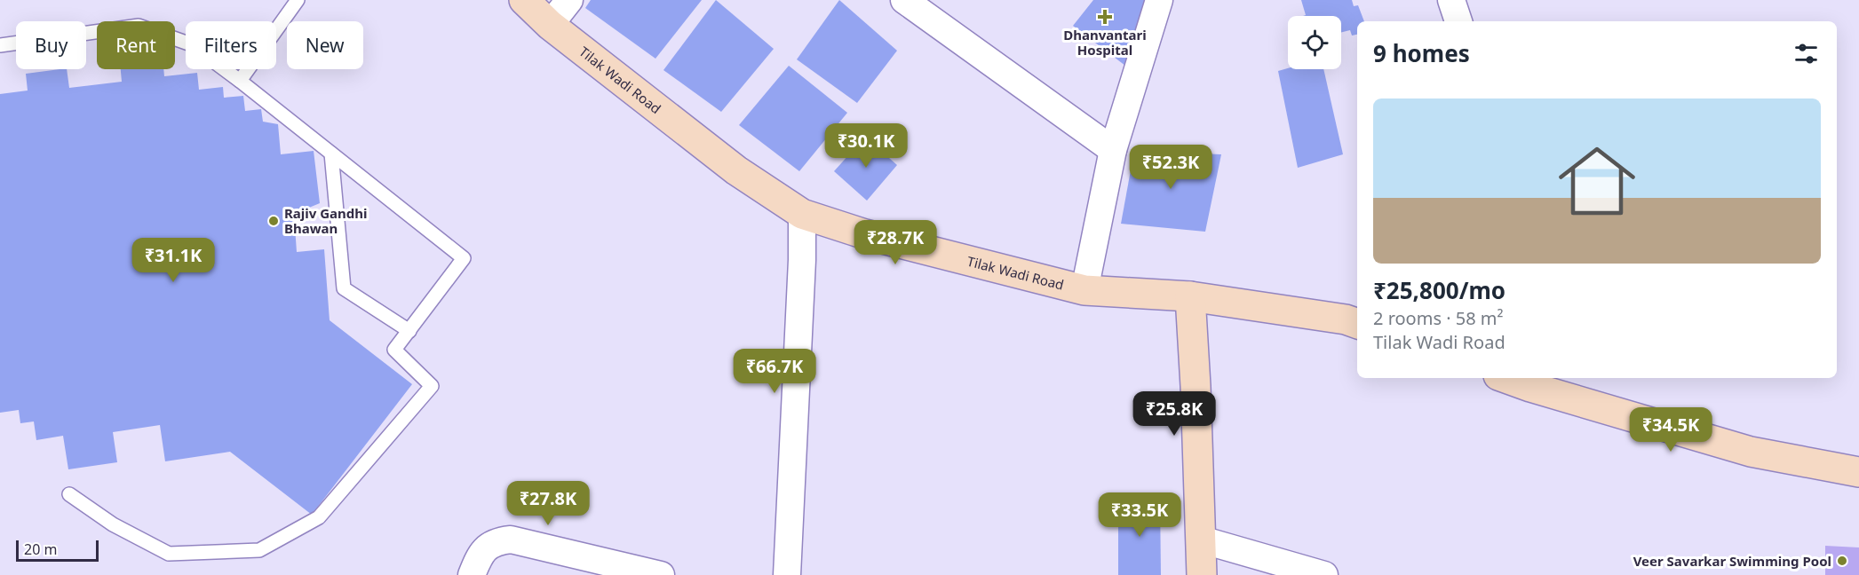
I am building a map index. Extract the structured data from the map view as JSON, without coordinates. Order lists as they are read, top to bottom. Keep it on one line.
{"streets":{"street":["Tilak Wadi Road"]},"places":{"health":["Dhanvantari Hospital"],"other":["Rajiv Gandhi Bhawan","Veer Savarkar Swimming Pool"]},"scale_bar":"20 m","page":{"chip":["Buy","Rent","Filters","New"],"heading":"9 homes","list":[{"name":"₹25,800/mo","note":"2 rooms · 58 m² · Tilak Wadi Road"}],"price":["₹30.1K","₹52.3K","₹28.7K","₹31.1K","₹66.7K","₹25.8K","₹34.5K","₹27.8K","₹33.5K"],"scale":"20 m"}}
